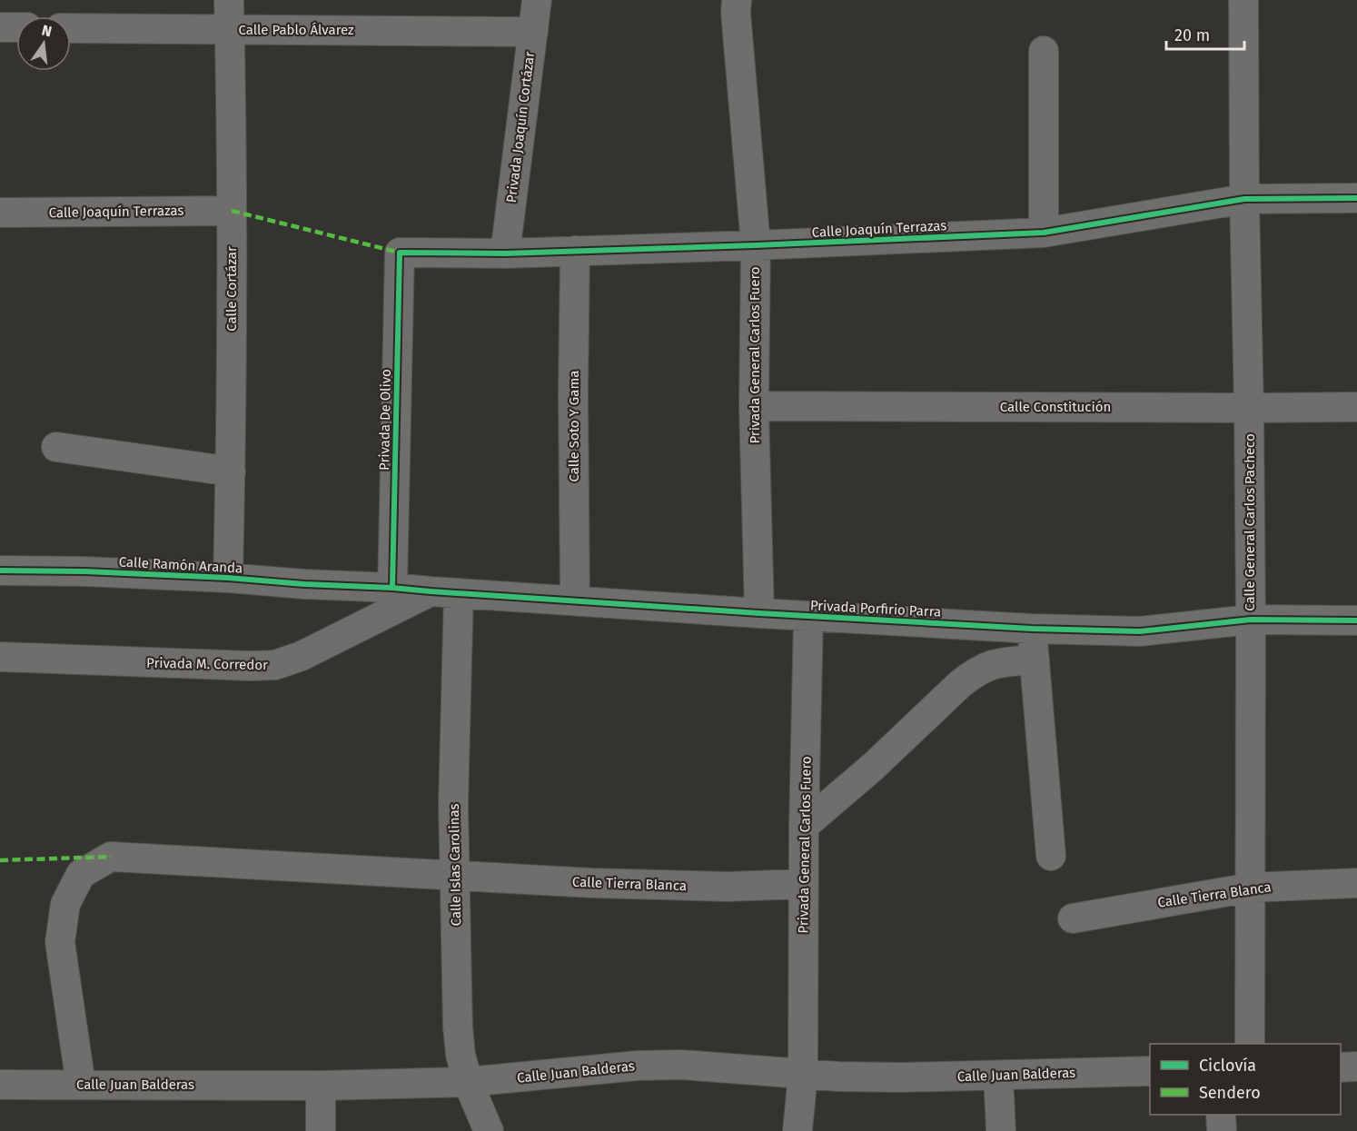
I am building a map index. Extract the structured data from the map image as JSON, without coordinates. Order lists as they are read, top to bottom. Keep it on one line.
{"streets":{"street":["Calle Pablo Álvarez","Privada Joaquín Cortázar","Calle Joaquín Terrazas","Calle Cortázar","Privada General Carlos Fuero","Calle Constitución","Privada De Olivo","Calle Soto Y Gama","Calle General Carlos Pacheco","Calle Ramón Aranda","Privada Porfirio Parra","Privada M. Corredor","Calle Islas Carolinas","Calle Tierra Blanca","Calle Juan Balderas"]},"crossings":[["Calle Pablo Álvarez","Privada Joaquín Cortázar"],["Calle Pablo Álvarez","Calle Cortázar"],["Privada Joaquín Cortázar","Calle Joaquín Terrazas"],["Calle Joaquín Terrazas","Calle Cortázar"],["Calle Joaquín Terrazas","Privada General Carlos Fuero"],["Calle Joaquín Terrazas","Privada De Olivo"],["Calle Joaquín Terrazas","Calle Soto Y Gama"],["Calle Joaquín Terrazas","Calle General Carlos Pacheco"],["Calle Cortázar","Calle Ramón Aranda"],["Privada General Carlos Fuero","Calle Constitución"],["Privada General Carlos Fuero","Privada Porfirio Parra"],["Privada General Carlos Fuero","Calle Tierra Blanca"],["Privada General Carlos Fuero","Calle Juan Balderas"],["Calle Constitución","Calle General Carlos Pacheco"],["Privada De Olivo","Calle Ramón Aranda"],["Privada De Olivo","Privada Porfirio Parra"],["Calle Soto Y Gama","Privada Porfirio Parra"],["Calle General Carlos Pacheco","Privada Porfirio Parra"],["Calle General Carlos Pacheco","Calle Tierra Blanca"],["Calle Ramón Aranda","Privada Porfirio Parra"],["Privada Porfirio Parra","Privada M. Corredor"],["Privada Porfirio Parra","Calle Islas Carolinas"],["Calle Islas Carolinas","Calle Tierra Blanca"],["Calle Islas Carolinas","Calle Juan Balderas"]],"legend":["Ciclovía","Sendero"],"scale_bar":"20 m","north":"top"}
